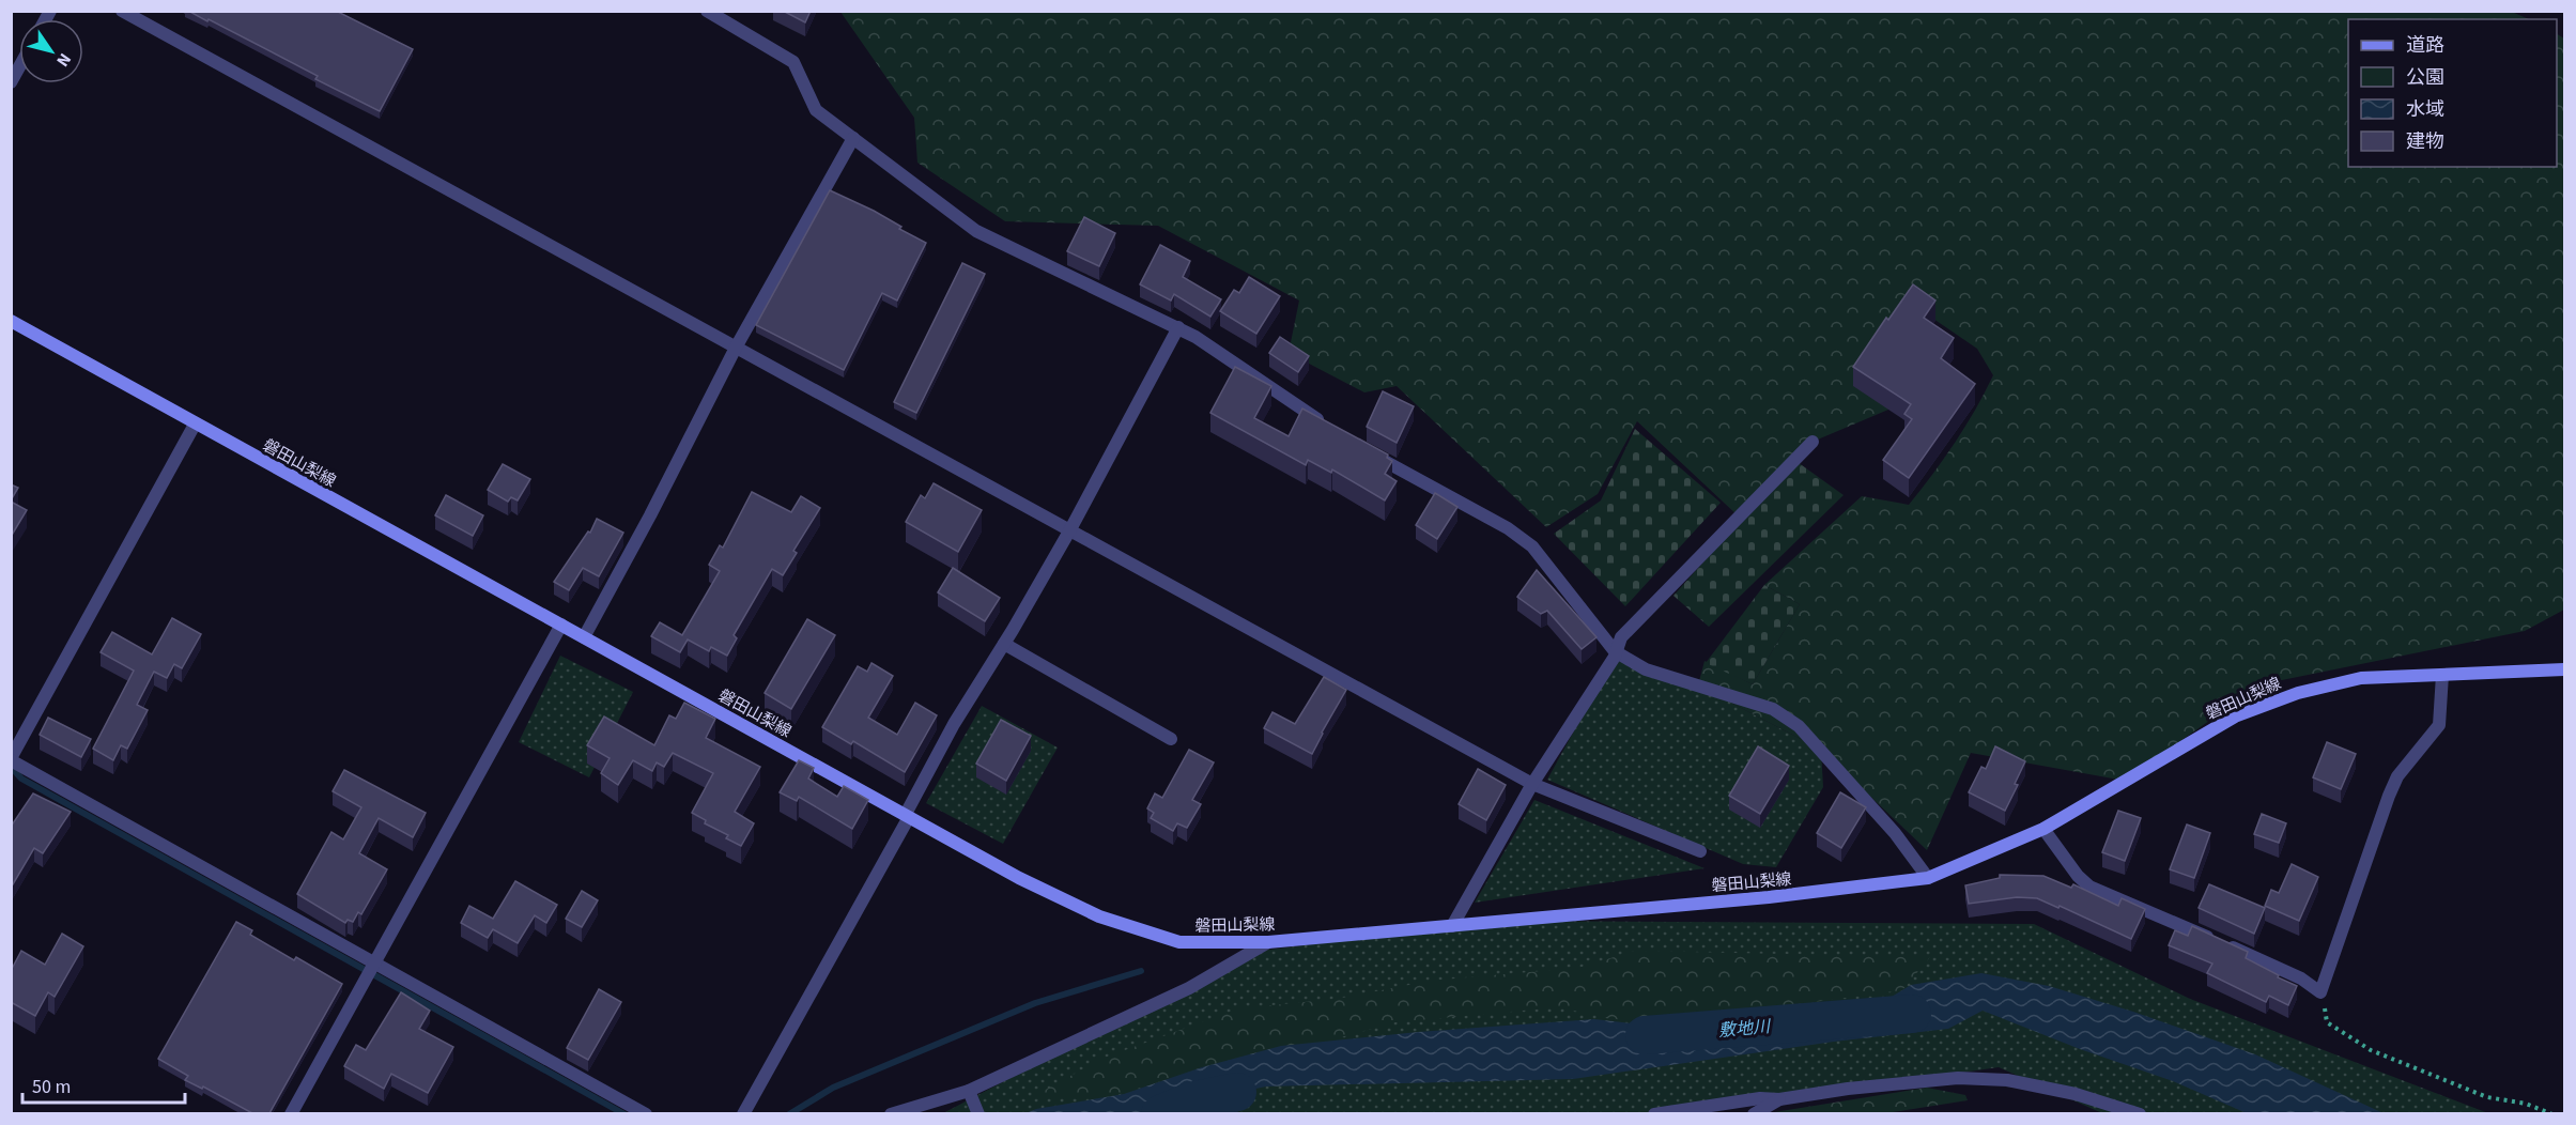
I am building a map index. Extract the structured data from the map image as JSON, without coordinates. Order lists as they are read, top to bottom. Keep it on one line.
{"streets":{"main road":["磐田山梨線"]},"water":["敷地川"],"legend":["道路","公園","水域","建物"],"scale_bar":"50 m","north":"bottom right"}
